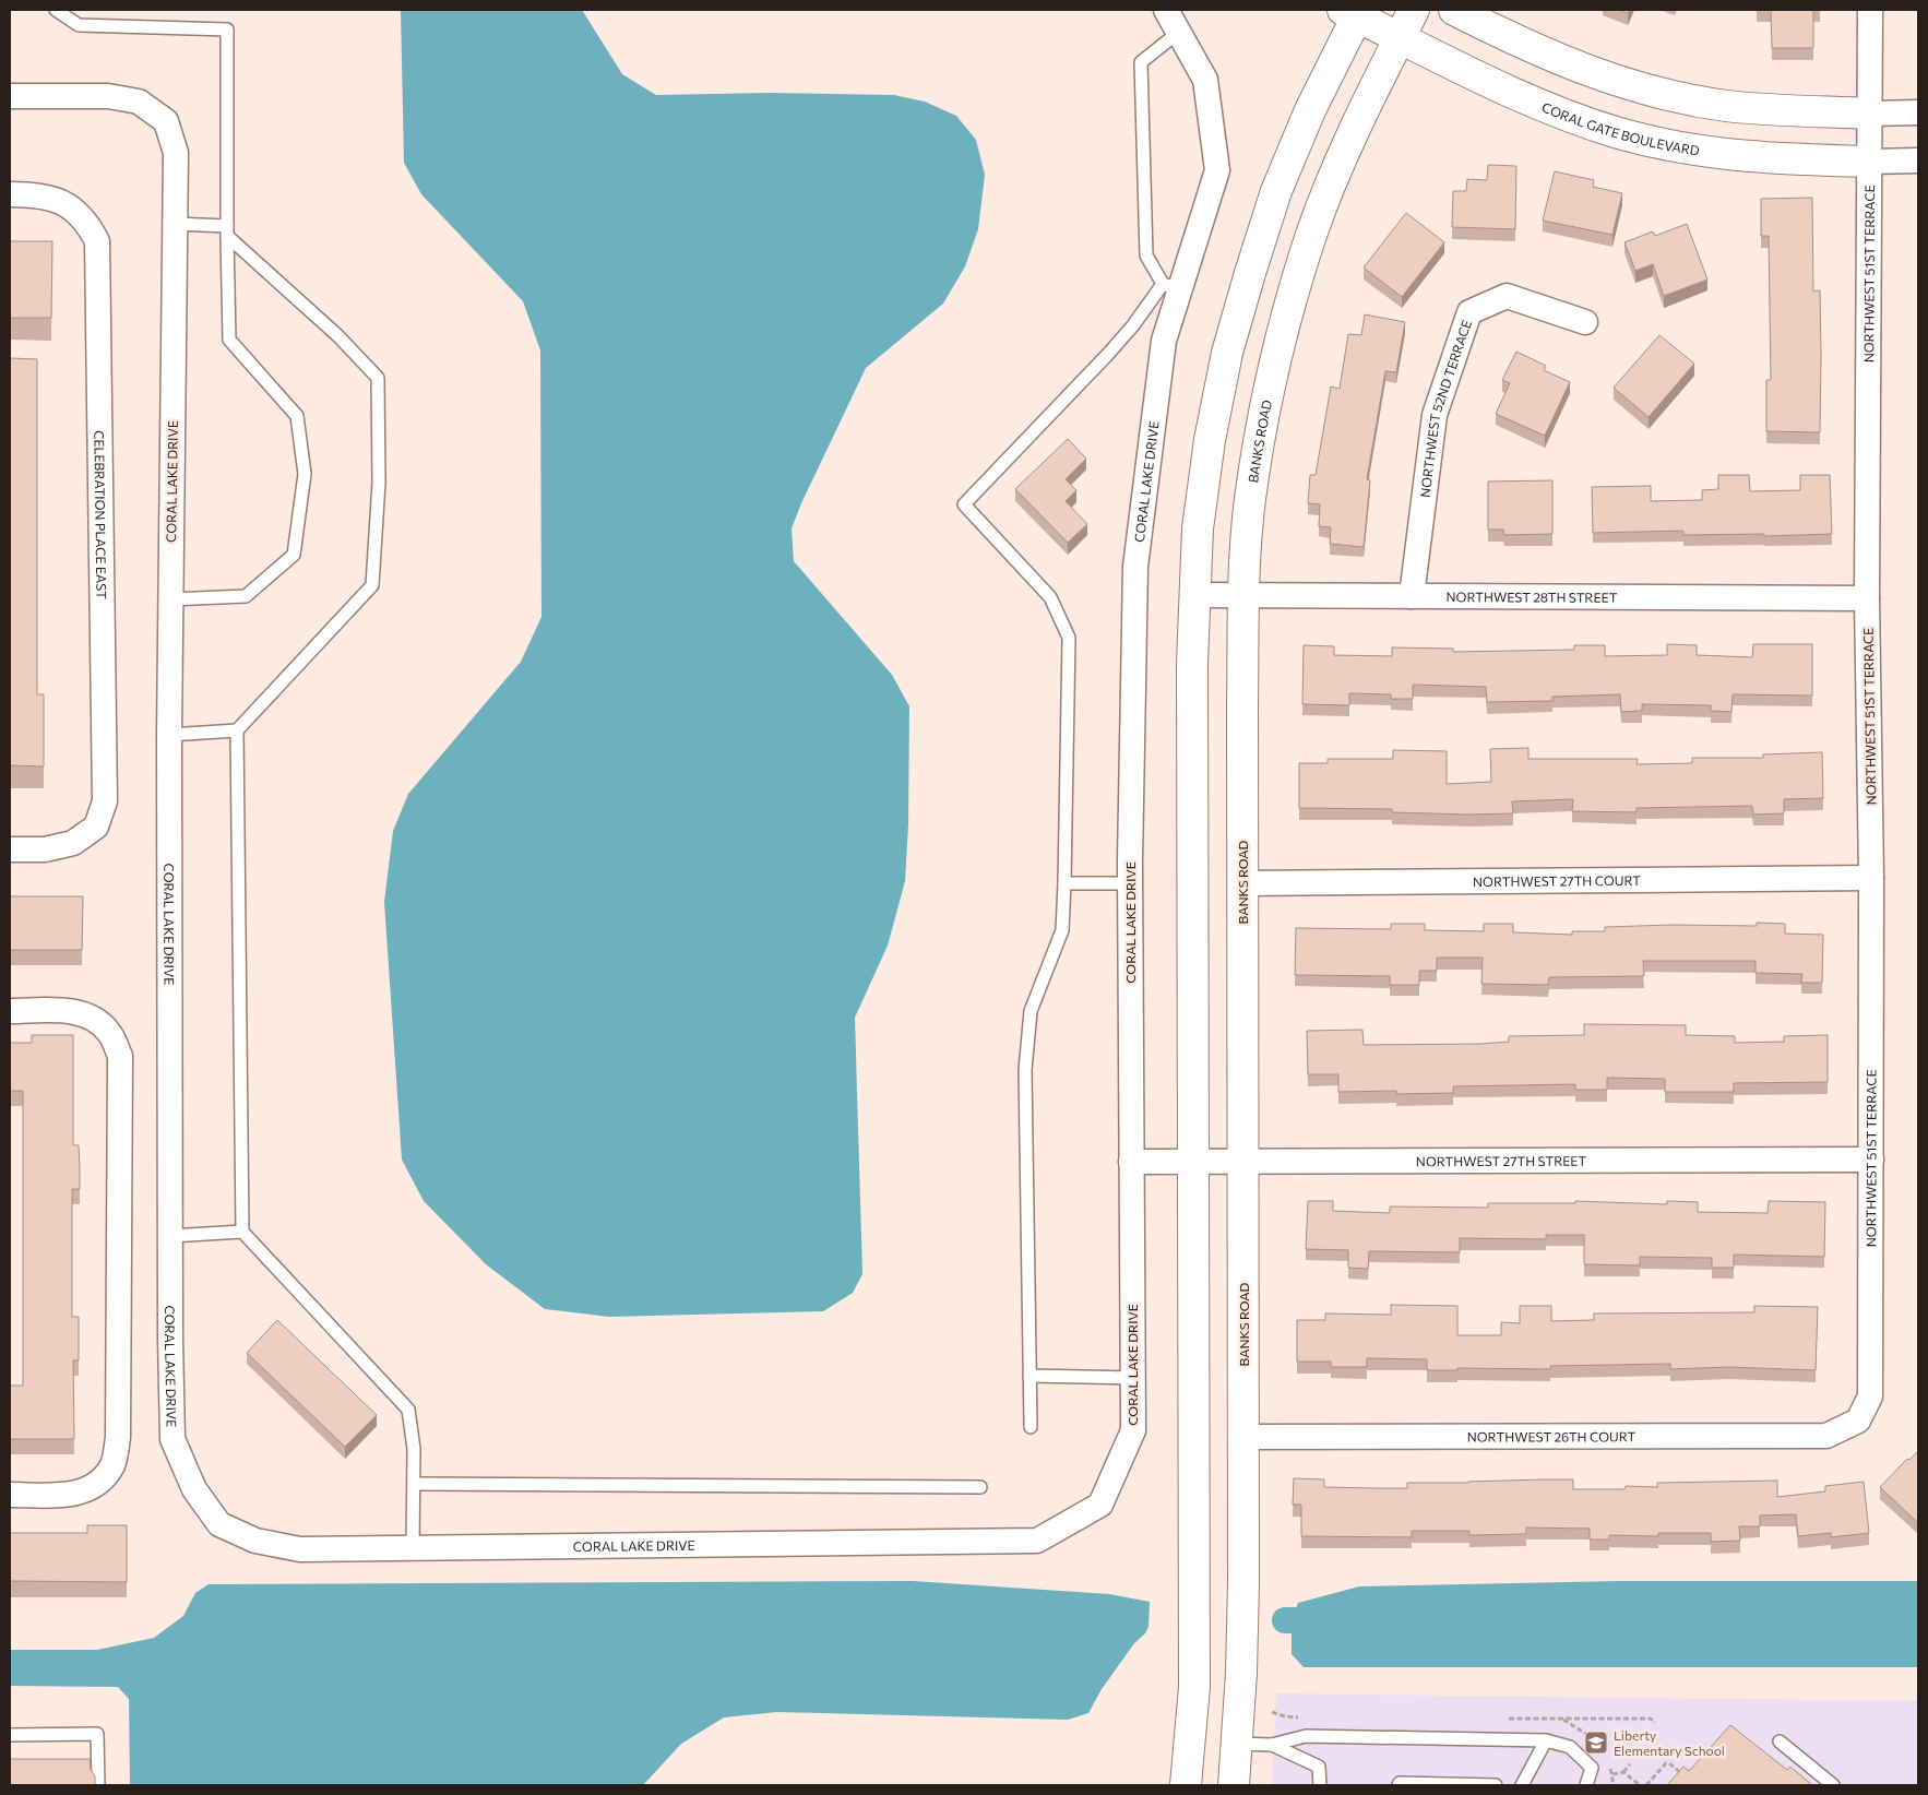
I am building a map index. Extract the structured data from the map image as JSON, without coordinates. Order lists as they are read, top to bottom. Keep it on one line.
{"streets":{"street":["CORAL GATE BOULEVARD","NORTHWEST 51ST TERRACE","NORTHWEST 52ND TERRACE","BANKS ROAD","CORAL LAKE DRIVE","CELEBRATION PLACE EAST","NORTHWEST 28TH STREET","NORTHWEST 27TH COURT","NORTHWEST 27TH STREET","NORTHWEST 26TH COURT"]},"crossings":[["CORAL GATE BOULEVARD","NORTHWEST 51ST TERRACE"],["CORAL GATE BOULEVARD","BANKS ROAD"],["NORTHWEST 51ST TERRACE","NORTHWEST 28TH STREET"],["NORTHWEST 51ST TERRACE","NORTHWEST 27TH COURT"],["NORTHWEST 51ST TERRACE","NORTHWEST 27TH STREET"],["NORTHWEST 51ST TERRACE","NORTHWEST 26TH COURT"],["NORTHWEST 52ND TERRACE","NORTHWEST 28TH STREET"],["BANKS ROAD","NORTHWEST 28TH STREET"],["BANKS ROAD","NORTHWEST 27TH COURT"],["BANKS ROAD","NORTHWEST 27TH STREET"],["BANKS ROAD","NORTHWEST 26TH COURT"],["CORAL LAKE DRIVE","NORTHWEST 27TH STREET"]],"places":{"school or university":["Liberty Elementary School"]}}
